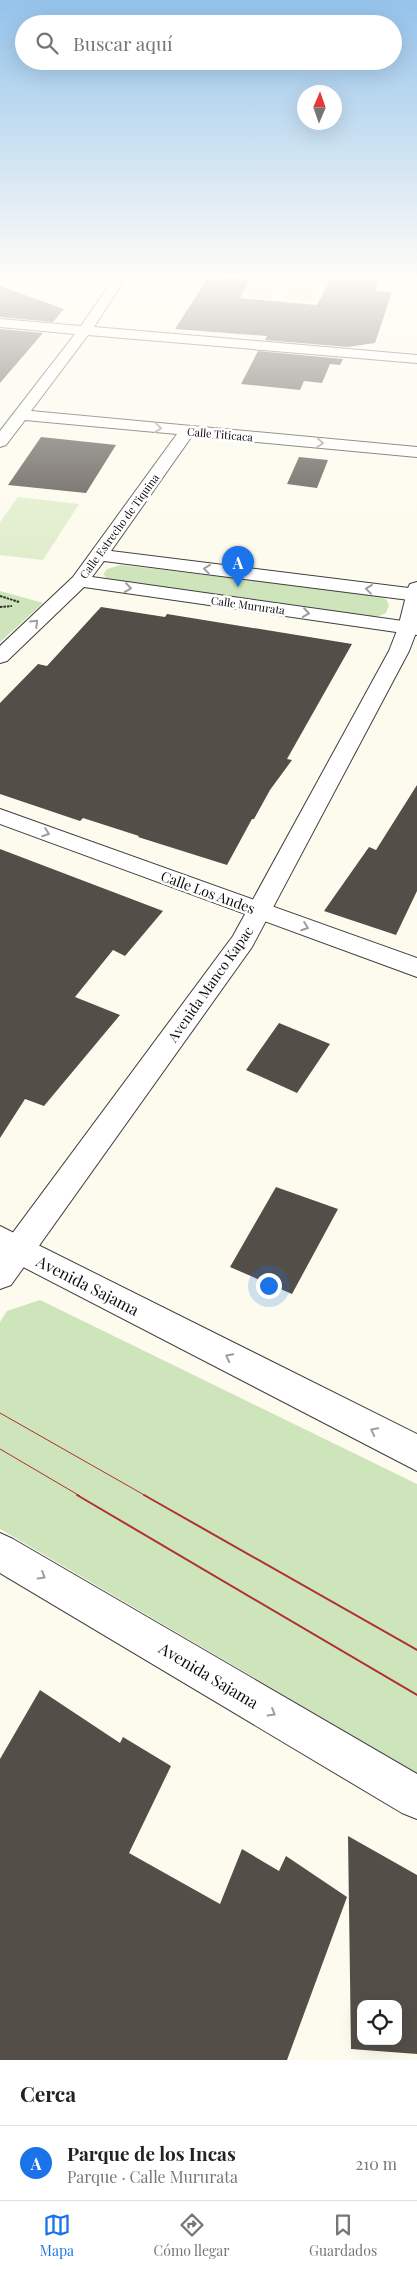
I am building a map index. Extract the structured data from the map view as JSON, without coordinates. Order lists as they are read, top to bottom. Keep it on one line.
{"streets":{"street":["Calle Titicaca","Calle Estrecho de Tiquina","Calle Mururata","Calle Los Andes","Avenida Manco Kapac","Avenida Sajama"]},"crossings":[["Calle Titicaca","Calle Estrecho de Tiquina"],["Calle Estrecho de Tiquina","Calle Mururata"],["Calle Mururata","Avenida Manco Kapac"],["Calle Los Andes","Avenida Manco Kapac"],["Avenida Manco Kapac","Avenida Sajama"]],"one_way":["Calle Estrecho de Tiquina","Calle Los Andes"],"north":"top","page":{"search":"Buscar aquí","pins":"A","heading":"Cerca","list":[{"mark":"A","name":"Parque de los Incas","note":"Parque · Calle Mururata","value":"210 m"}],"nav":["Mapa","Cómo llegar","Guardados"]}}
